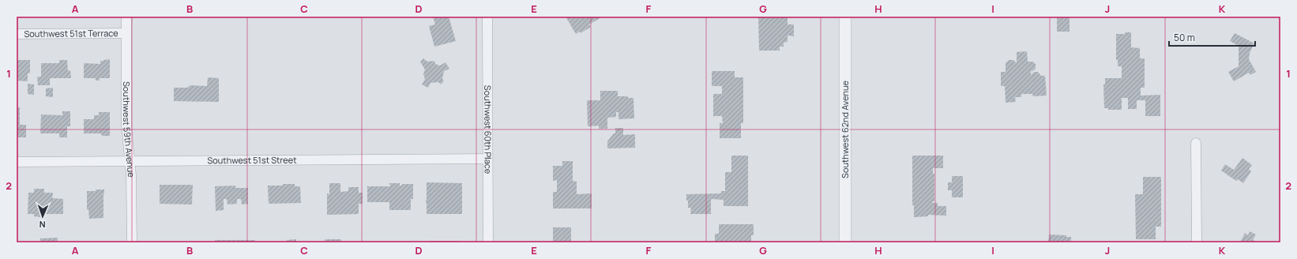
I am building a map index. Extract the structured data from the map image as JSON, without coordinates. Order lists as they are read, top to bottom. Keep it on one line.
{"streets":{"street":["Southwest 51st Terrace","Southwest 59th Avenue","Southwest 60th Place","Southwest 62nd Avenue","Southwest 51st Street"]},"crossings":[["Southwest 51st Terrace","Southwest 59th Avenue"],["Southwest 59th Avenue","Southwest 51st Street"],["Southwest 60th Place","Southwest 51st Street"]],"scale_bar":"50 m","north":"bottom","grid":{"columns":["A","B","C","D","E","F","G","H","I","J","K"],"rows":["1","2"]}}
